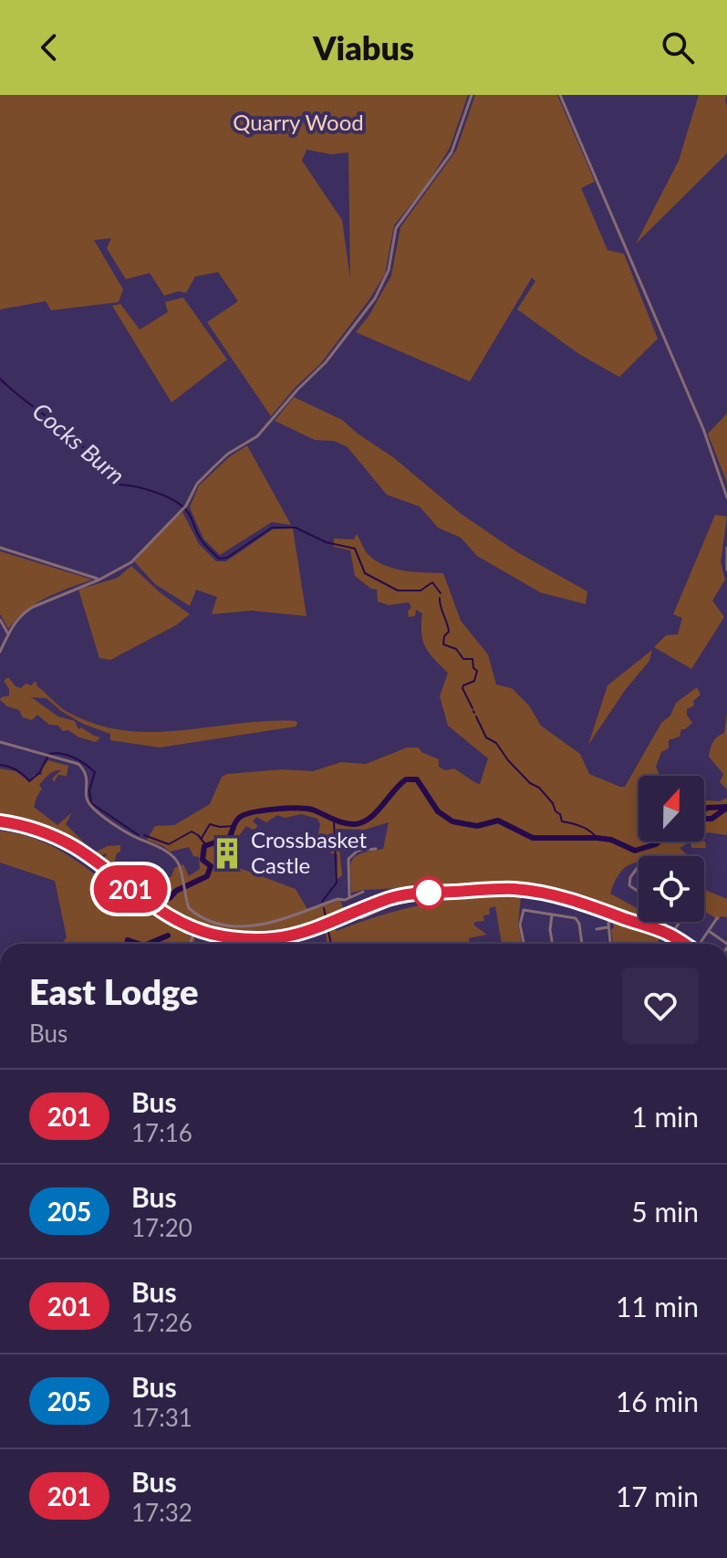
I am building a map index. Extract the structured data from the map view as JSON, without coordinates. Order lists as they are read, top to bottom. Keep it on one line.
{"water":["Cocks Burn"],"parks":["Quarry Wood"],"places":{"building":["Crossbasket Castle"]},"lines":["bus line 201"],"north":"top","page":{"header":"Viabus","on_map":"201","heading":["East Lodge","Bus"],"list":[{"mark":"201","name":"Bus","note":"17:16","value":"1 min"},{"mark":"205","name":"Bus","note":"17:20","value":"5 min"},{"mark":"201","name":"Bus","note":"17:26","value":"11 min"},{"mark":"205","name":"Bus","note":"17:31","value":"16 min"},{"mark":"201","name":"Bus","note":"17:32","value":"17 min"}]}}
